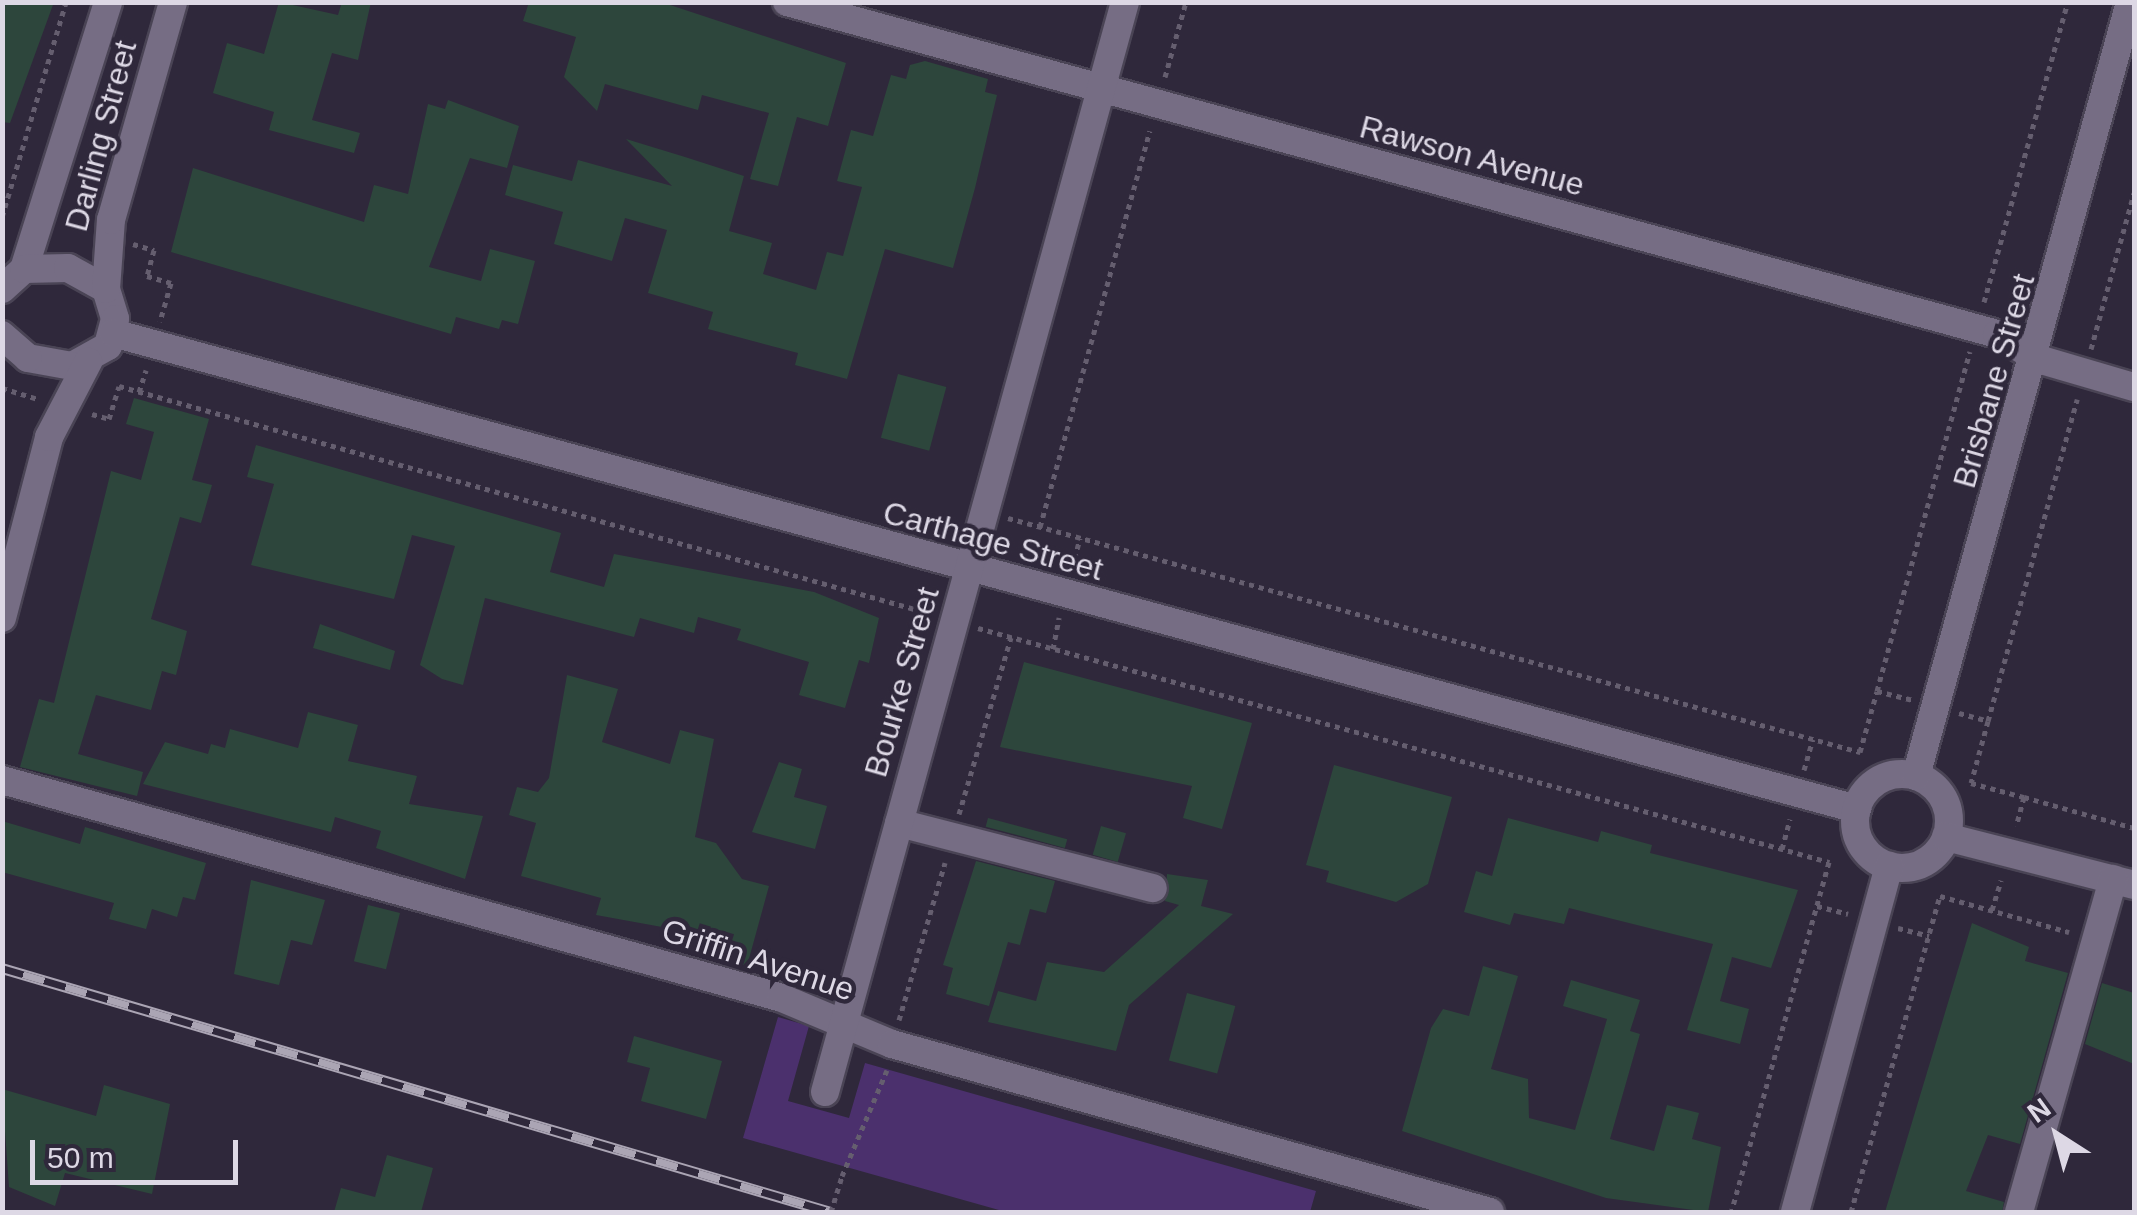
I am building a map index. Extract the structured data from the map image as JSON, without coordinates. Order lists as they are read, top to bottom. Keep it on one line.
{"streets":{"street":["Darling Street","Rawson Avenue","Brisbane Street","Carthage Street","Bourke Street","Griffin Avenue"]},"crossings":[["Darling Street","Carthage Street"],["Rawson Avenue","Brisbane Street"],["Rawson Avenue","Bourke Street"],["Brisbane Street","Carthage Street"],["Carthage Street","Bourke Street"],["Bourke Street","Griffin Avenue"]],"scale_bar":"50 m","north":"top left"}
